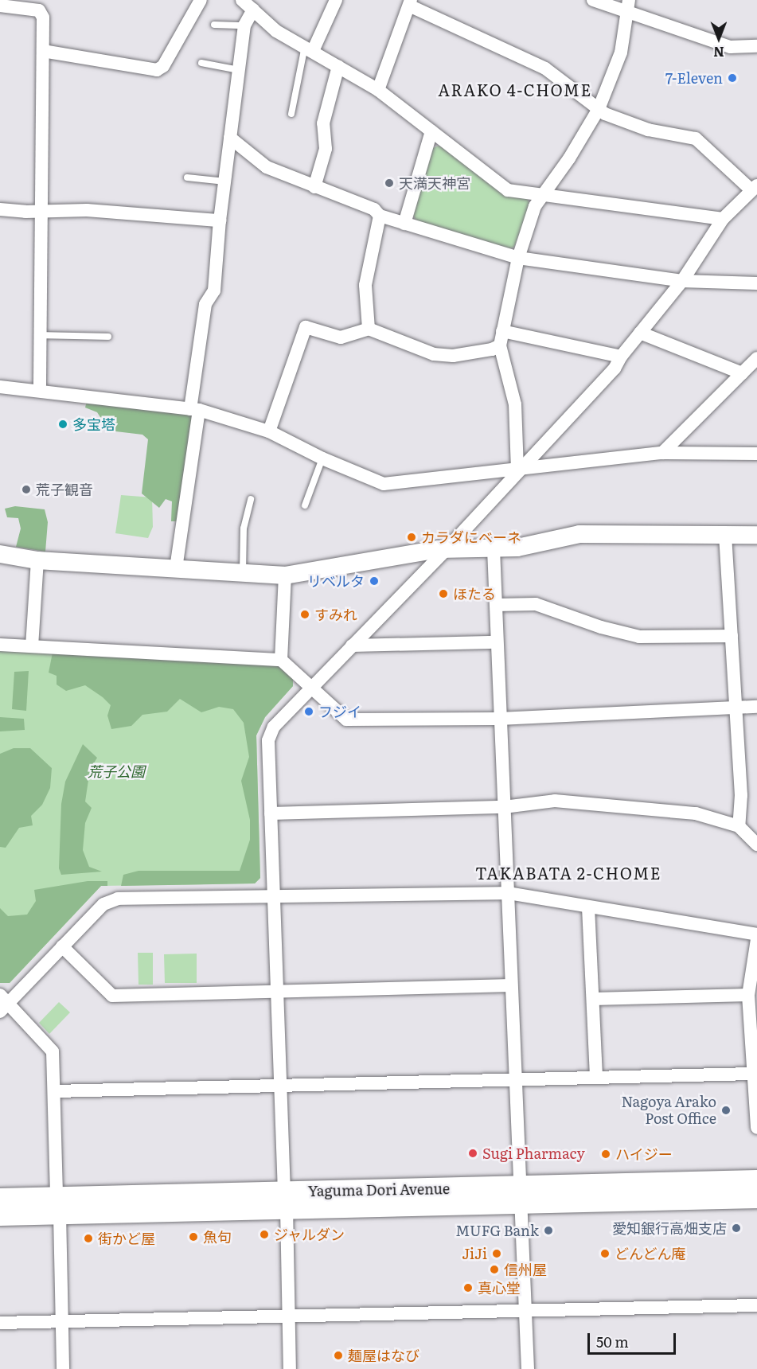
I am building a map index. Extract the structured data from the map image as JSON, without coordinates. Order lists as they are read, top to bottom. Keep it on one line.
{"streets":{"main road":["Yaguma Dori Avenue"]},"districts":["ARAKO 4-CHOME","TAKABATA 2-CHOME"],"parks":["荒子公園"],"places":["7-Eleven","天満天神宮","多宝塔","荒子観音","カラダにベーネ","リベルタ","ほたる","すみれ","フジイ","Nagoya Arako Post Office","Sugi Pharmacy","ハイジー","愛知銀行高畑支店","MUFG Bank","ジャルダン","魚句","街かど屋","JiJi","どんどん庵","信州屋","真心堂","麺屋はなび"],"scale_bar":"50 m","north":"bottom"}
